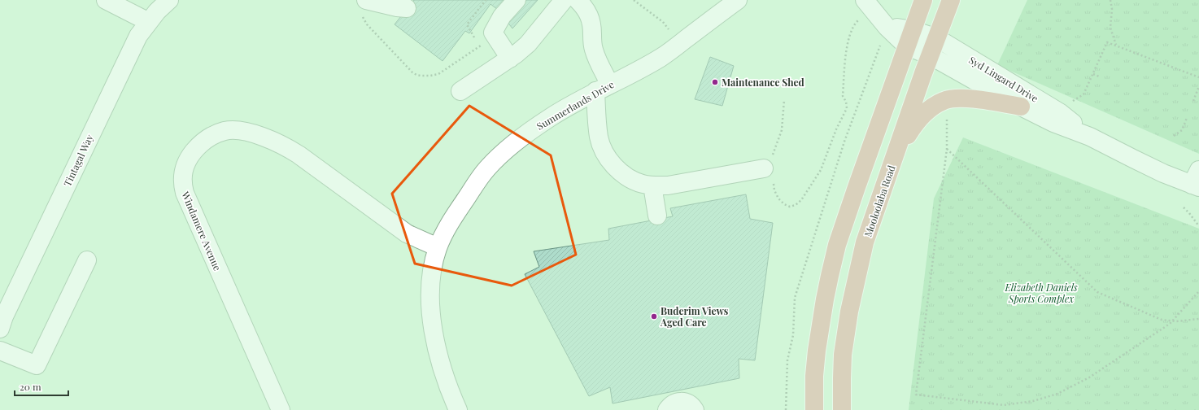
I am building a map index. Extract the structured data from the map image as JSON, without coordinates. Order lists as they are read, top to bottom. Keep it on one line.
{"streets":{"main road":["Mooloolaba Road"],"street":["Syd Lingard Drive","Summerlands Drive","Tintagal Way","Windamere Avenue"]},"crossings":[["Syd Lingard Drive","Mooloolaba Road"],["Summerlands Drive","Windamere Avenue"]],"parks":["Elizabeth Daniels Sports Complex"],"places":["Maintenance Shed","Buderim Views Aged Care"],"scale_bar":"20 m"}
